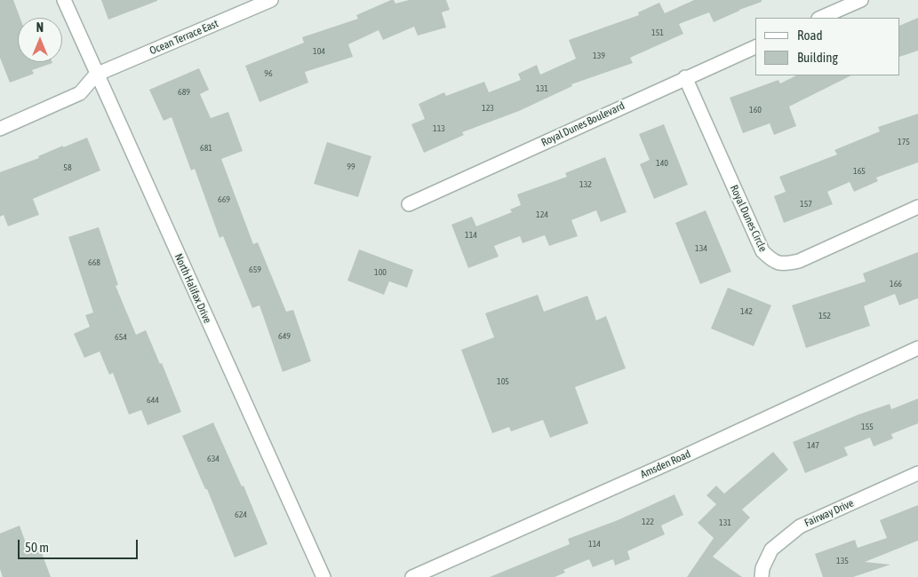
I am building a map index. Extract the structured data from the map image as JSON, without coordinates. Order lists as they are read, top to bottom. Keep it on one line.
{"streets":{"street":["Ocean Terrace East","Royal Dunes Boulevard","Royal Dunes Circle","North Halifax Drive","Amsden Road","Fairway Drive"]},"crossings":[["Ocean Terrace East","North Halifax Drive"],["Royal Dunes Boulevard","Royal Dunes Circle"]],"house_numbers":["151","104","139","96","131","689","123","160","113","175","681","140","99","58","165","132","669","157","124","114","134","668","659","100","166","142","152","649","654","105","644","155","147","634","624","122","131","114","135"],"legend":["Road","Building"],"scale_bar":"50 m","north":"top"}
